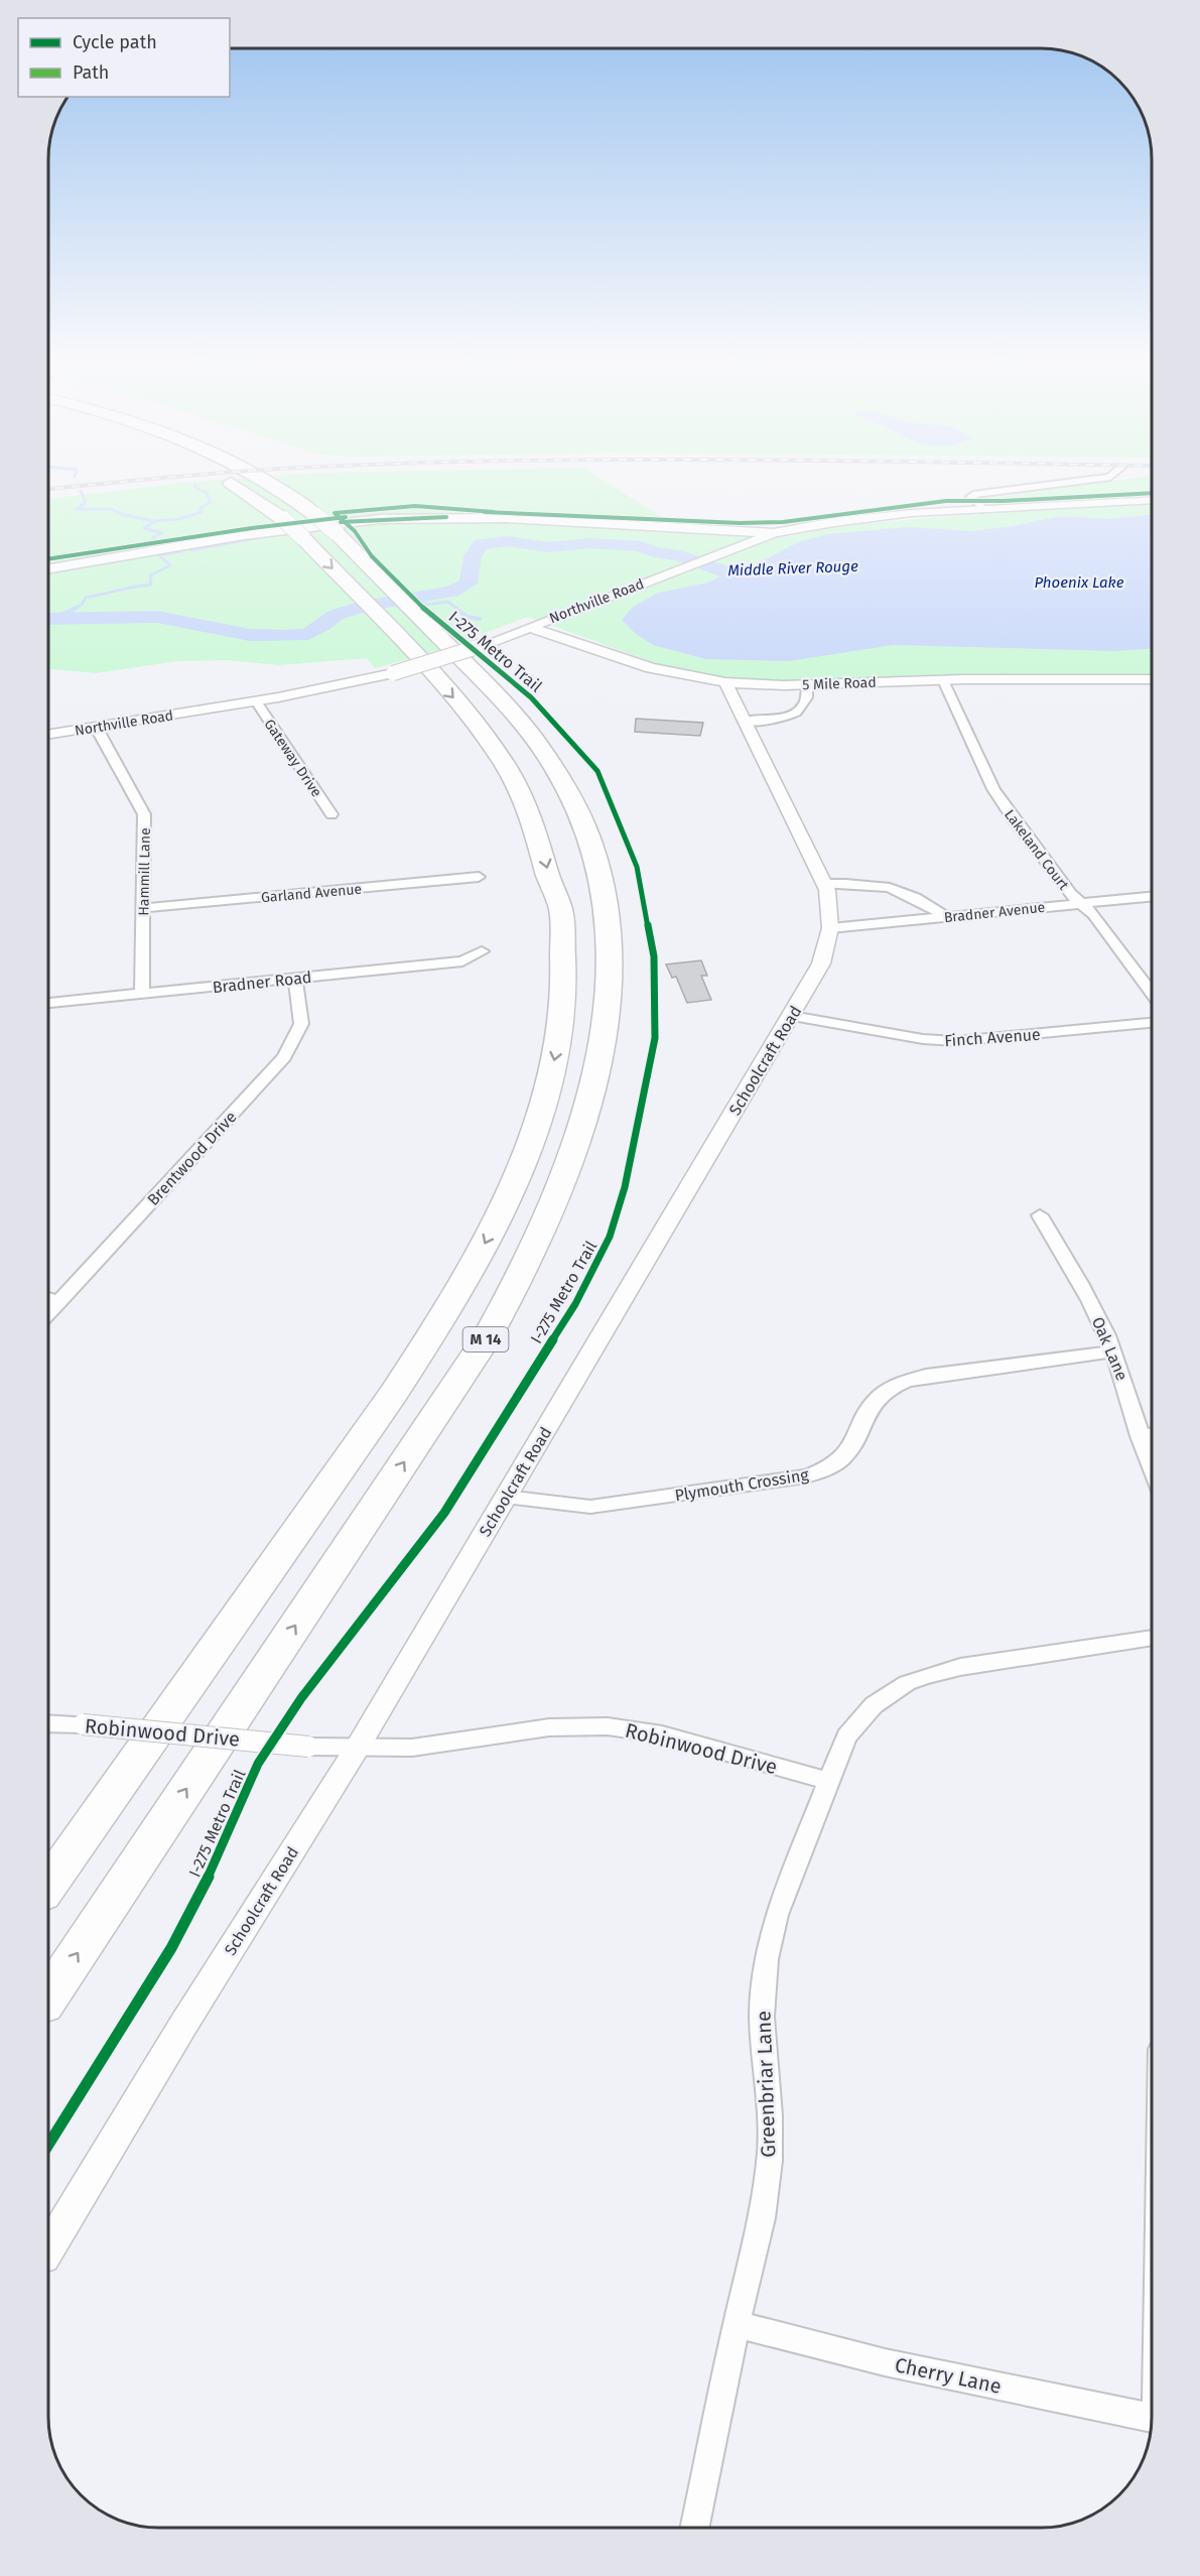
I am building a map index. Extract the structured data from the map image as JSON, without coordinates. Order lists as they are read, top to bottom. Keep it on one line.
{"streets":{"highway":["M 14"],"street":["Northville Road","5 Mile Road","Gateway Drive","Lakeland Court","Hammill Lane","Garland Avenue","Bradner Avenue","Bradner Road","Finch Avenue","Schoolcraft Road","Brentwood Drive","Oak Lane","Plymouth Crossing","Robinwood Drive","Greenbriar Lane","Cherry Lane"],"cycle path":["I-275 Metro Trail"]},"crossings":[["Northville Road","5 Mile Road"],["Northville Road","Gateway Drive"],["Northville Road","Hammill Lane"],["5 Mile Road","Lakeland Court"],["5 Mile Road","Schoolcraft Road"],["Lakeland Court","Bradner Avenue"],["Hammill Lane","Garland Avenue"],["Hammill Lane","Bradner Road"],["Bradner Avenue","Schoolcraft Road"],["Bradner Road","Brentwood Drive"],["Finch Avenue","Schoolcraft Road"],["Schoolcraft Road","Plymouth Crossing"],["Schoolcraft Road","Robinwood Drive"],["Oak Lane","Plymouth Crossing"],["Robinwood Drive","Greenbriar Lane"],["Greenbriar Lane","Cherry Lane"]],"water":["Middle River Rouge","Phoenix Lake"],"legend":["Cycle path","Path"]}
